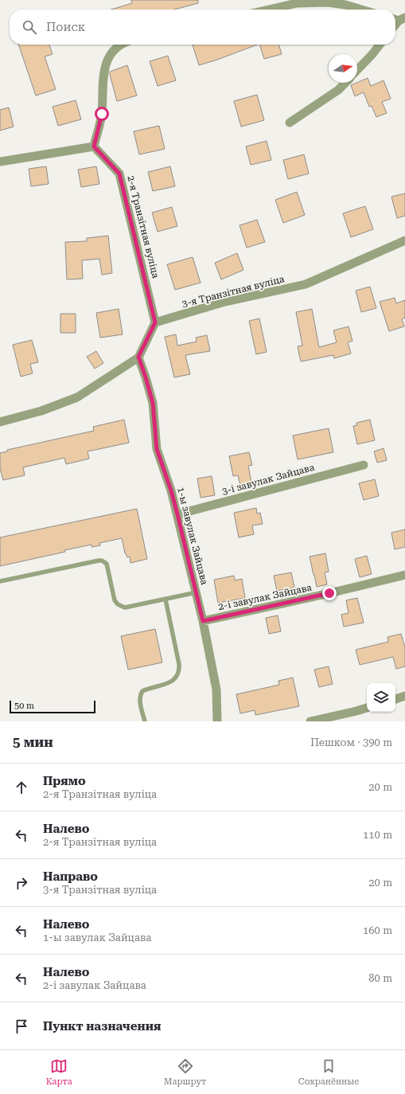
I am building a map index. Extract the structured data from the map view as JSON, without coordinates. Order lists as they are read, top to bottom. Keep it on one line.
{"streets":{"street":["2-я Транзітная вуліца","3-я Транзітная вуліца","3-і завулак Зайцава","1-ы завулак Зайцава","2-і завулак Зайцава"]},"crossings":[["2-я Транзітная вуліца","3-я Транзітная вуліца"],["3-і завулак Зайцава","1-ы завулак Зайцава"],["1-ы завулак Зайцава","2-і завулак Зайцава"]],"scale_bar":"50 m","north":"right","page":{"search":"Поиск","scale":"50 m","heading":["5 мин","Пешком · 390 m"],"list":[["Прямо","2-я Транзітная вуліца","20 m"],["Налево","2-я Транзітная вуліца","110 m"],["Направо","3-я Транзітная вуліца","20 m"],["Налево","1-ы завулак Зайцава","160 m"],["Налево","2-і завулак Зайцава","80 m"],"Пункт назначения"],"nav":["Карта","Маршрут","Сохранённые"]}}
